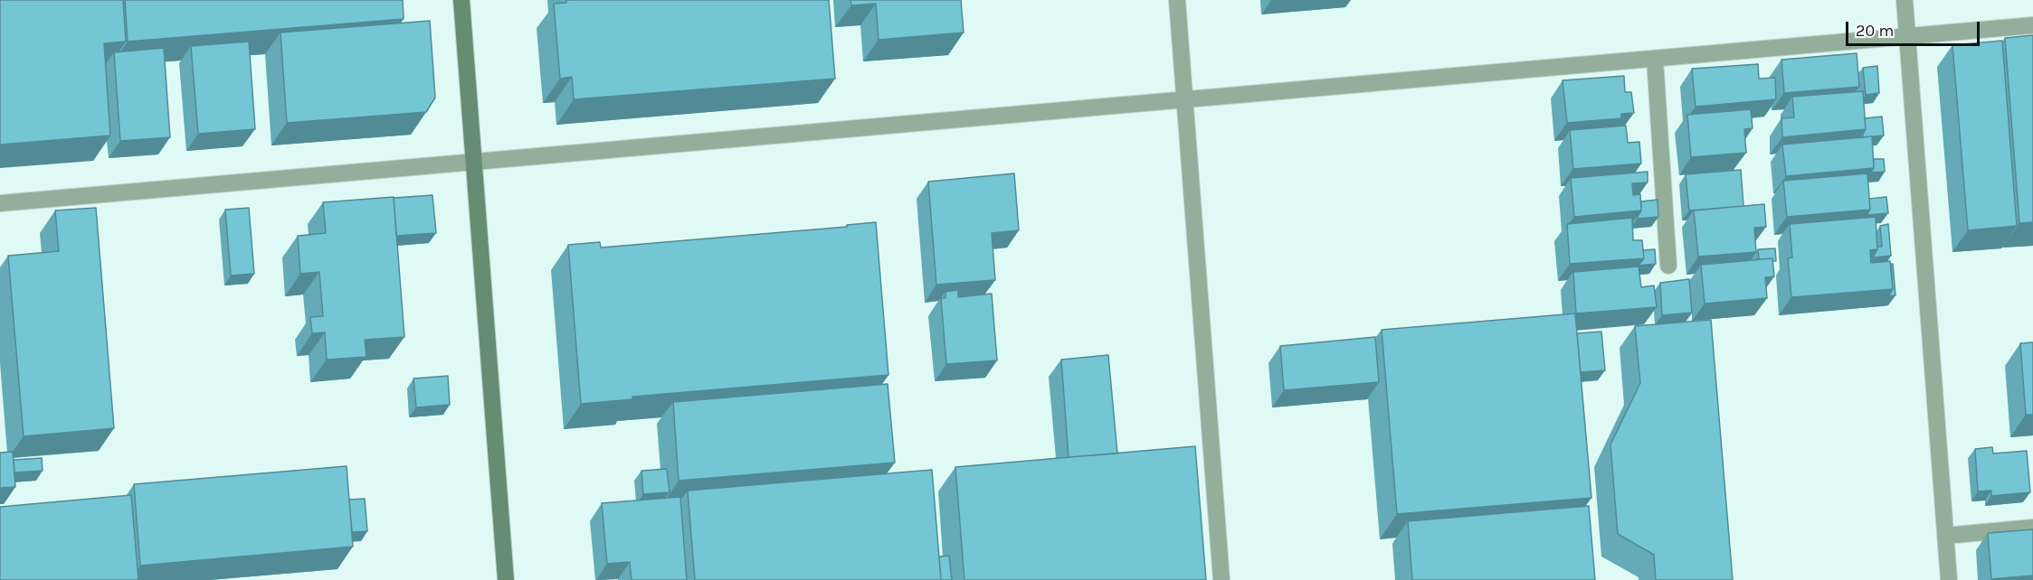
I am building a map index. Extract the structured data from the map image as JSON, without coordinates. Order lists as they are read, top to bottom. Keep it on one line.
{"scale_bar":"20 m"}
